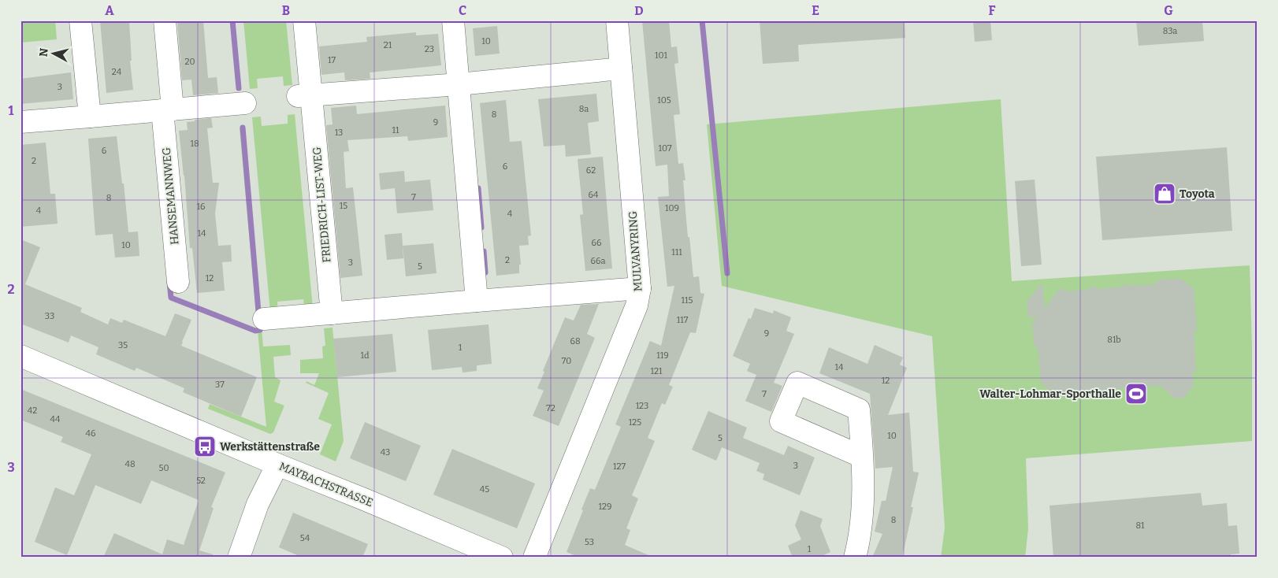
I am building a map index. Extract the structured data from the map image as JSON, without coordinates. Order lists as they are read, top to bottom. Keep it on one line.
{"streets":{"street":["HANSEMANNWEG","FRIEDRICH-LIST-WEG","MULVANYRING","MAYBACHSTRASSE"]},"places":{"shop":["Toyota"],"sports":["Walter-Lohmar-Sporthalle"],"bus stop":["Werkstättenstraße"]},"house_numbers":["83a","10","21","23","101","17","20","24","3","105","8a","8","9","11","13","18","107","6","2","6","62","64","7","8","15","16","109","4","4","14","66","10","111","2","66a","3","5","12","115","33","117","9","81b","68","35","1","1d","119","70","14","121","12","37","7","123","72","42","44","125","46","10","5","43","48","3","127","50","52","45","129","8","81","54","53","1"],"north":"left","grid":{"columns":["A","B","C","D","E","F","G"],"rows":["1","2","3"]}}
